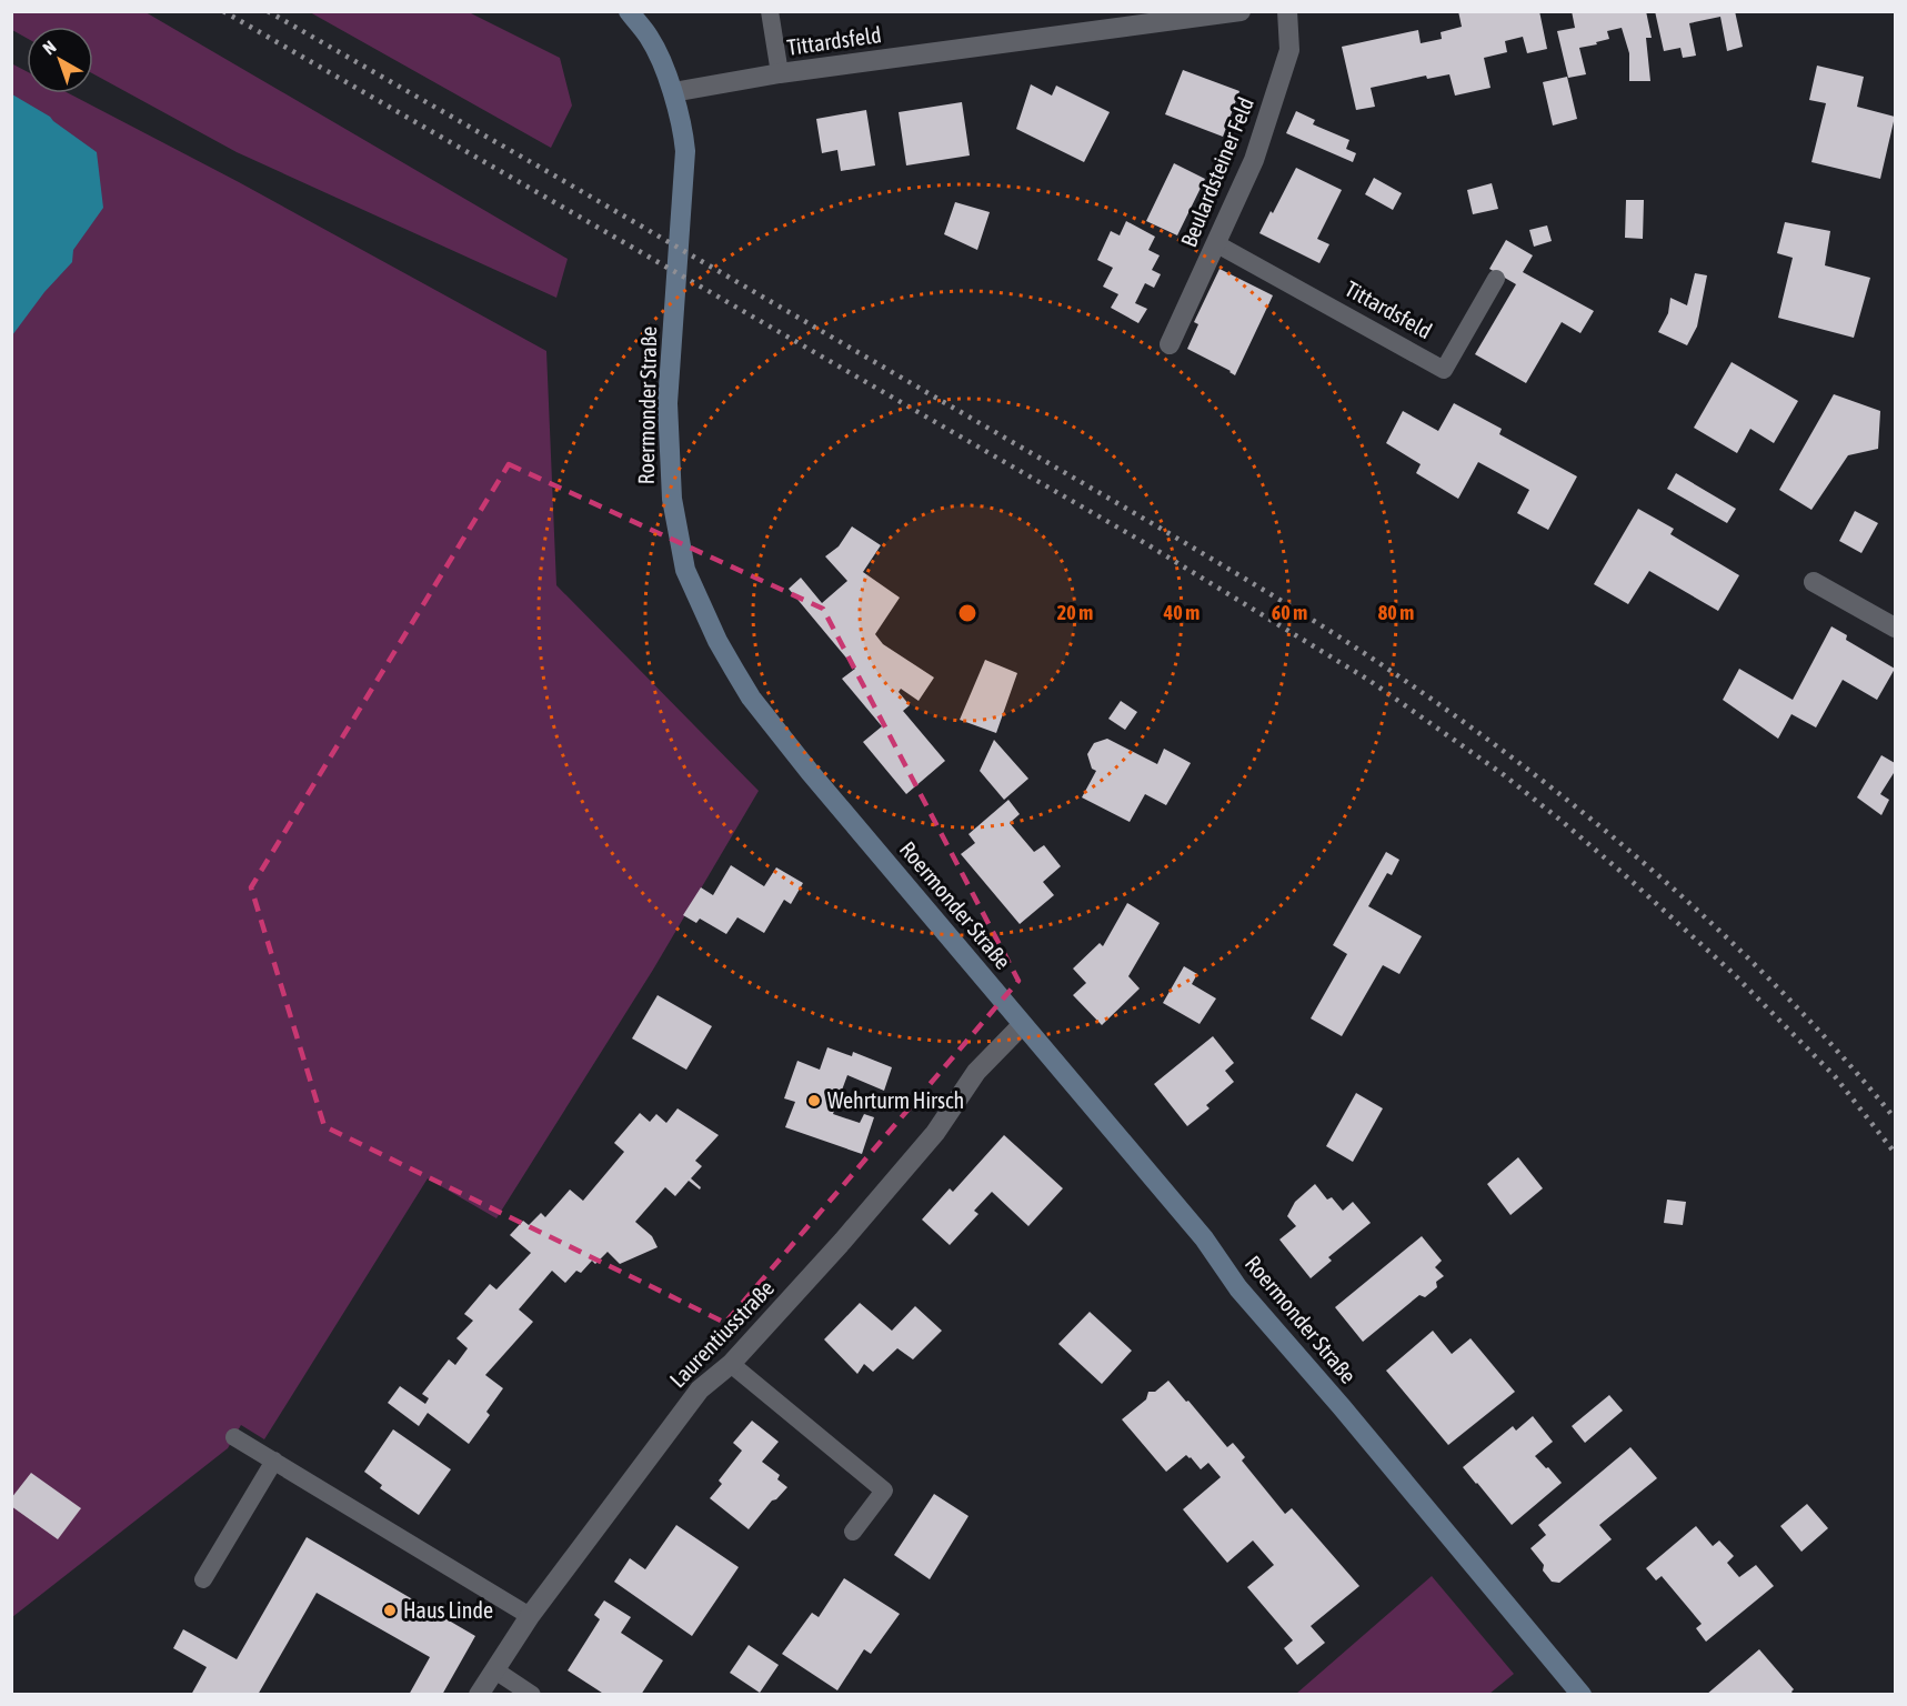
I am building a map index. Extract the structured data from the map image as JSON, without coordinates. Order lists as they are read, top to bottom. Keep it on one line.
{"streets":{"main road":["Roermonder Straße"],"street":["Tittardsfeld","Beulardsteiner Feld","Laurentiusstraße"]},"crossings":[["Tittardsfeld","Beulardsteiner Feld"],["Tittardsfeld","Roermonder Straße"],["Roermonder Straße","Laurentiusstraße"]],"places":["Wehrturm Hirsch","Haus Linde"],"north":"top left","rings":["20 m","40 m","60 m","80 m"]}
